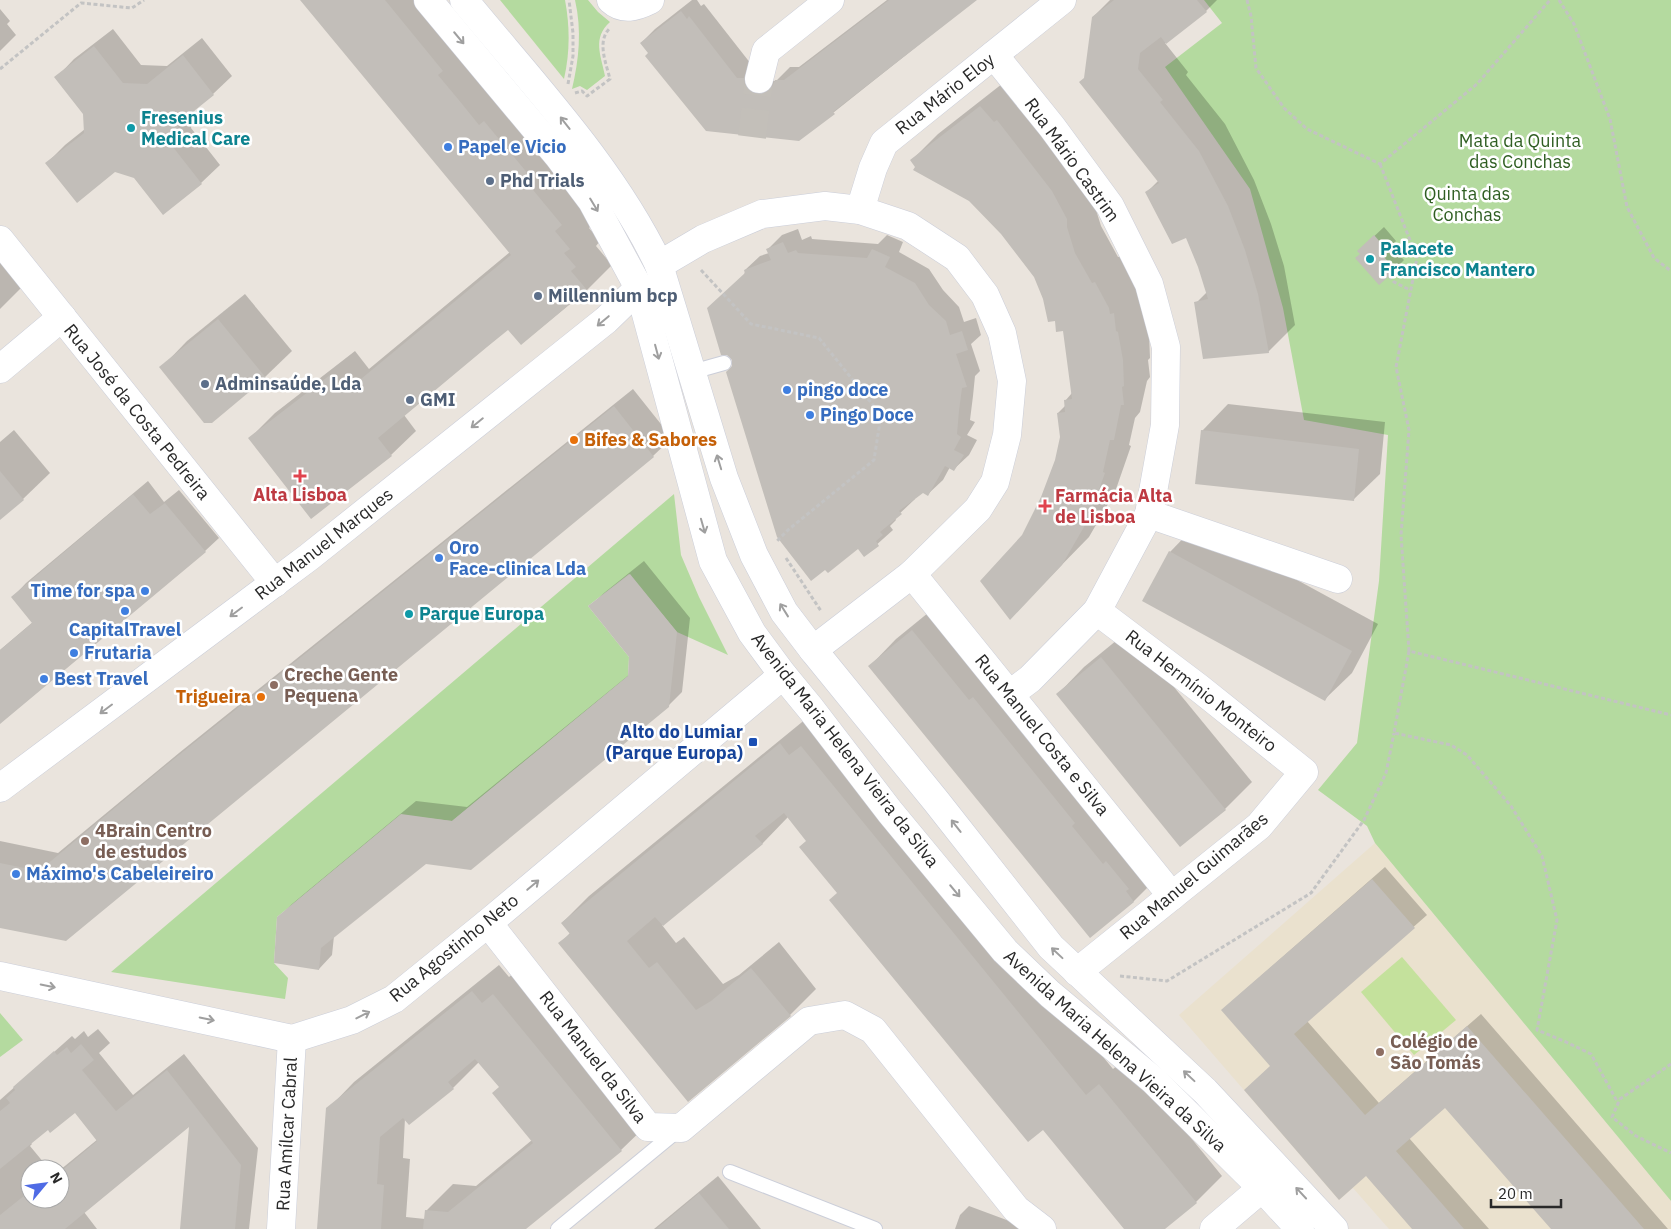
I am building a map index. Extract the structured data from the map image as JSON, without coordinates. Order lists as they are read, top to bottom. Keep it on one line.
{"streets":{"street":["Rua Mário Eloy","Rua Mário Castrim","Rua José da Costa Pedreira","Rua Manuel Marques","Rua Hermínio Monteiro","Rua Manuel Costa e Silva","Avenida Maria Helena Vieira da Silva","Rua Manuel Guimarães","Rua Agostinho Neto","Rua Manuel da Silva","Rua Amílcar Cabral"]},"crossings":[["Rua Mário Eloy","Rua Mário Castrim"],["Rua Mário Eloy","Rua Manuel Marques"],["Rua Mário Eloy","Rua Agostinho Neto"],["Rua Mário Castrim","Rua Hermínio Monteiro"],["Rua Mário Castrim","Rua Manuel Costa e Silva"],["Rua José da Costa Pedreira","Rua Manuel Marques"],["Rua Manuel Marques","Avenida Maria Helena Vieira da Silva"],["Rua Manuel Marques","Rua Agostinho Neto"],["Rua Hermínio Monteiro","Rua Manuel Guimarães"],["Rua Manuel Costa e Silva","Rua Manuel Guimarães"],["Rua Manuel Costa e Silva","Rua Agostinho Neto"],["Avenida Maria Helena Vieira da Silva","Rua Manuel Guimarães"],["Avenida Maria Helena Vieira da Silva","Rua Agostinho Neto"],["Rua Agostinho Neto","Rua Manuel da Silva"],["Rua Agostinho Neto","Rua Amílcar Cabral"]],"one_way":["Rua Manuel Marques","Rua Agostinho Neto"],"parks":["Mata da Quinta das Conchas","Quinta das Conchas"],"places":{"other":["Fresenius Medical Care","Papel e Vicio","Phd Trials","Palacete Francisco Mantero","Millennium bcp","Adminsaúde, Lda","pingo doce","GMI","Pingo Doce","Bifes & Sabores","Oro Face-clinica Lda","Time for spa","CapitalTravel","Parque Europa","Frutaria","Best Travel","Creche Gente Pequena","Trigueira","4Brain Centro de estudos","Máximo's Cabeleireiro","Colégio de São Tomás"],"health":["Alta Lisboa","Farmácia Alta de Lisboa"],"transit":["Alto do Lumiar (Parque Europa)"]},"scale_bar":"20 m","north":"top right"}
